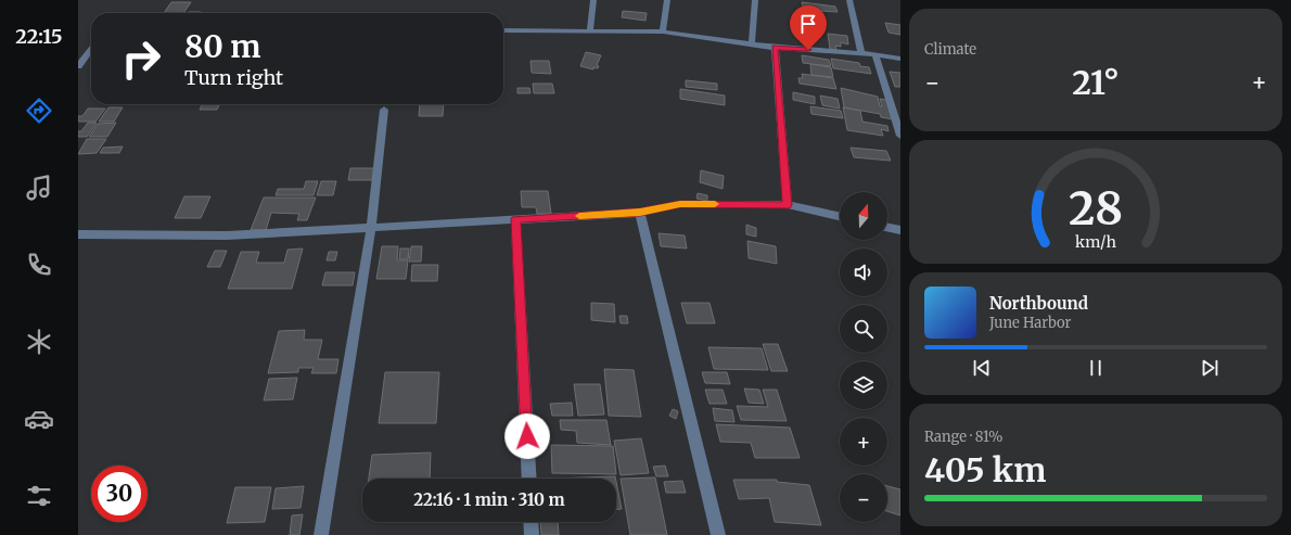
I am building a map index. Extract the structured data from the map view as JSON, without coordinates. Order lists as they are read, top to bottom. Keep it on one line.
{"north":"top","page":{"tabs":"22:15","tile":["Climate",["Range · 81%","405 km"]],"turn":["80 m","Turn right"],"heat":["−","21°","+"],"map_buttons":["+","−"],"song":["Northbound","June Harbor"],"limit":"30","trip":"22:16 · 1 min · 310 m","gauge":["28","km/h"]}}
